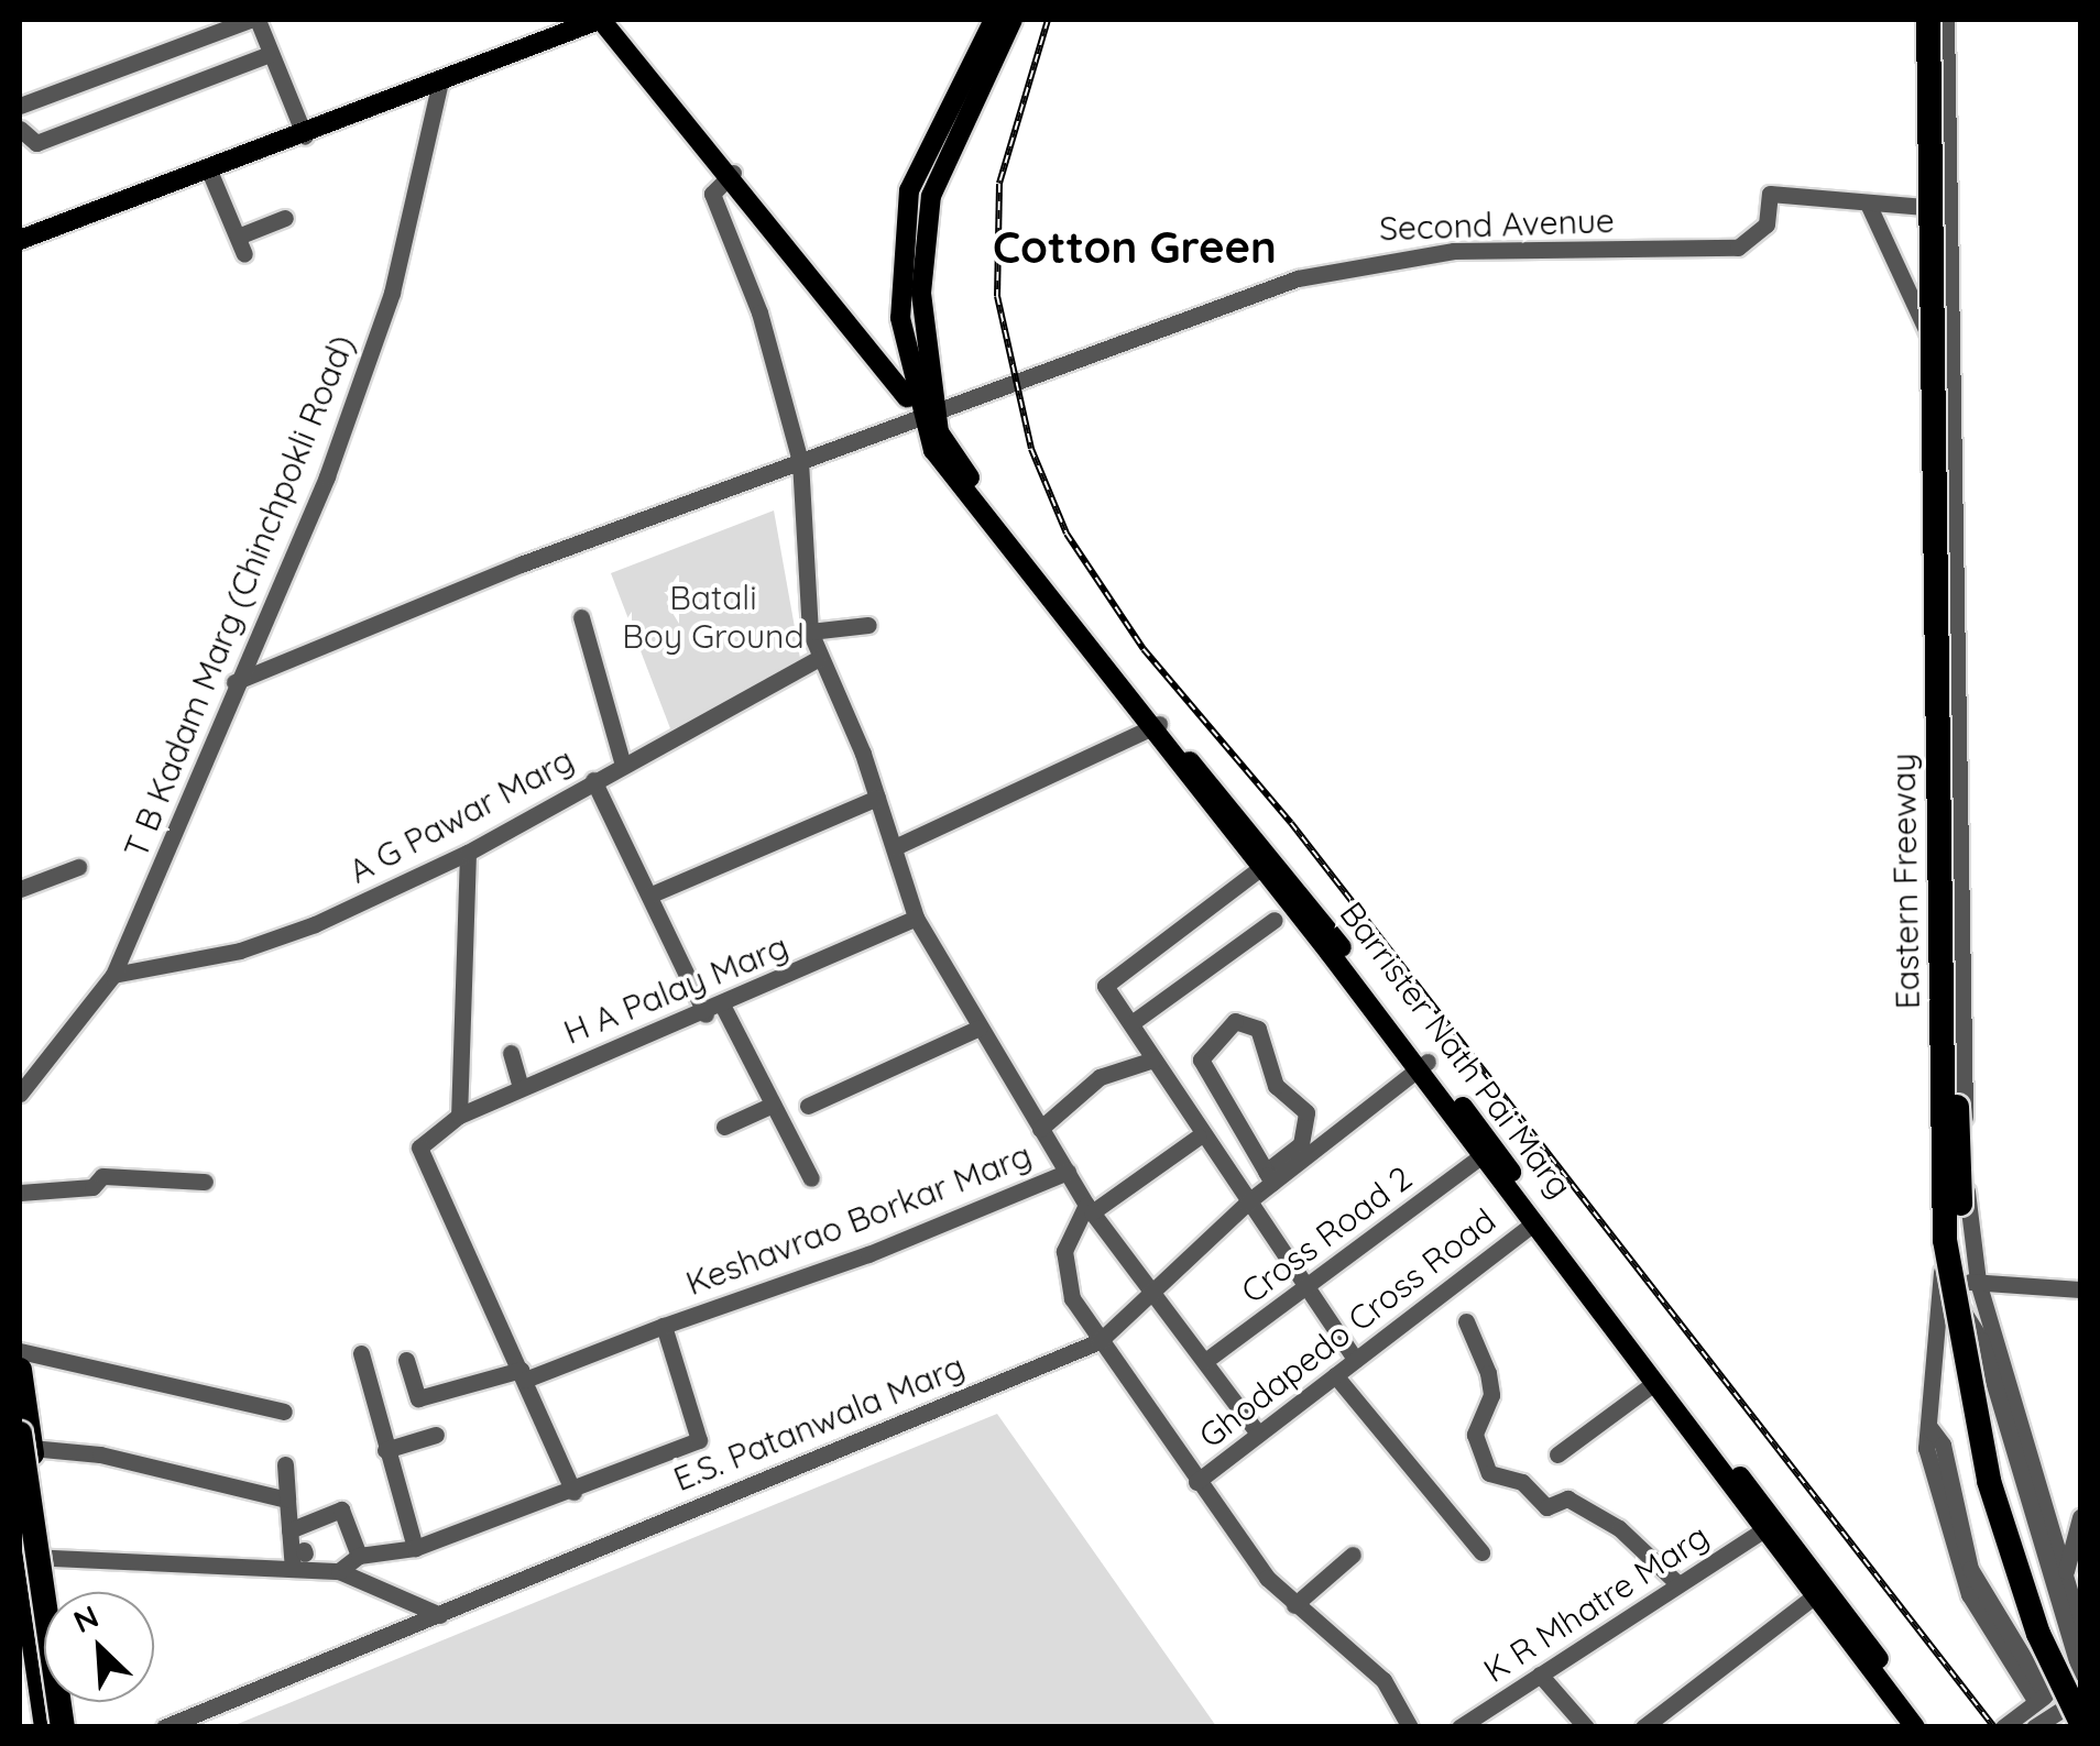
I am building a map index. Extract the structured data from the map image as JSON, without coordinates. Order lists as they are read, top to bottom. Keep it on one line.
{"streets":{"highway":["Eastern Freeway"],"main road":["Barrister Nath Pai Marg"],"street":["Second Avenue","T B Kadam Marg (Chinchpokli Road)","A G Pawar Marg","H A Palay Marg","Keshavrao Borkar Marg","Cross Road 2","Ghodapedo Cross Road","E.S. Patanwala Marg","K R Mhatre Marg"]},"crossings":[["Second Avenue","Barrister Nath Pai Marg"],["T B Kadam Marg (Chinchpokli Road)","A G Pawar Marg"],["Barrister Nath Pai Marg","Cross Road 2"],["Barrister Nath Pai Marg","Ghodapedo Cross Road"],["Barrister Nath Pai Marg","E.S. Patanwala Marg"],["Barrister Nath Pai Marg","K R Mhatre Marg"]],"districts":["Cotton Green"],"parks":["Batali Boy Ground"],"north":"top left"}
